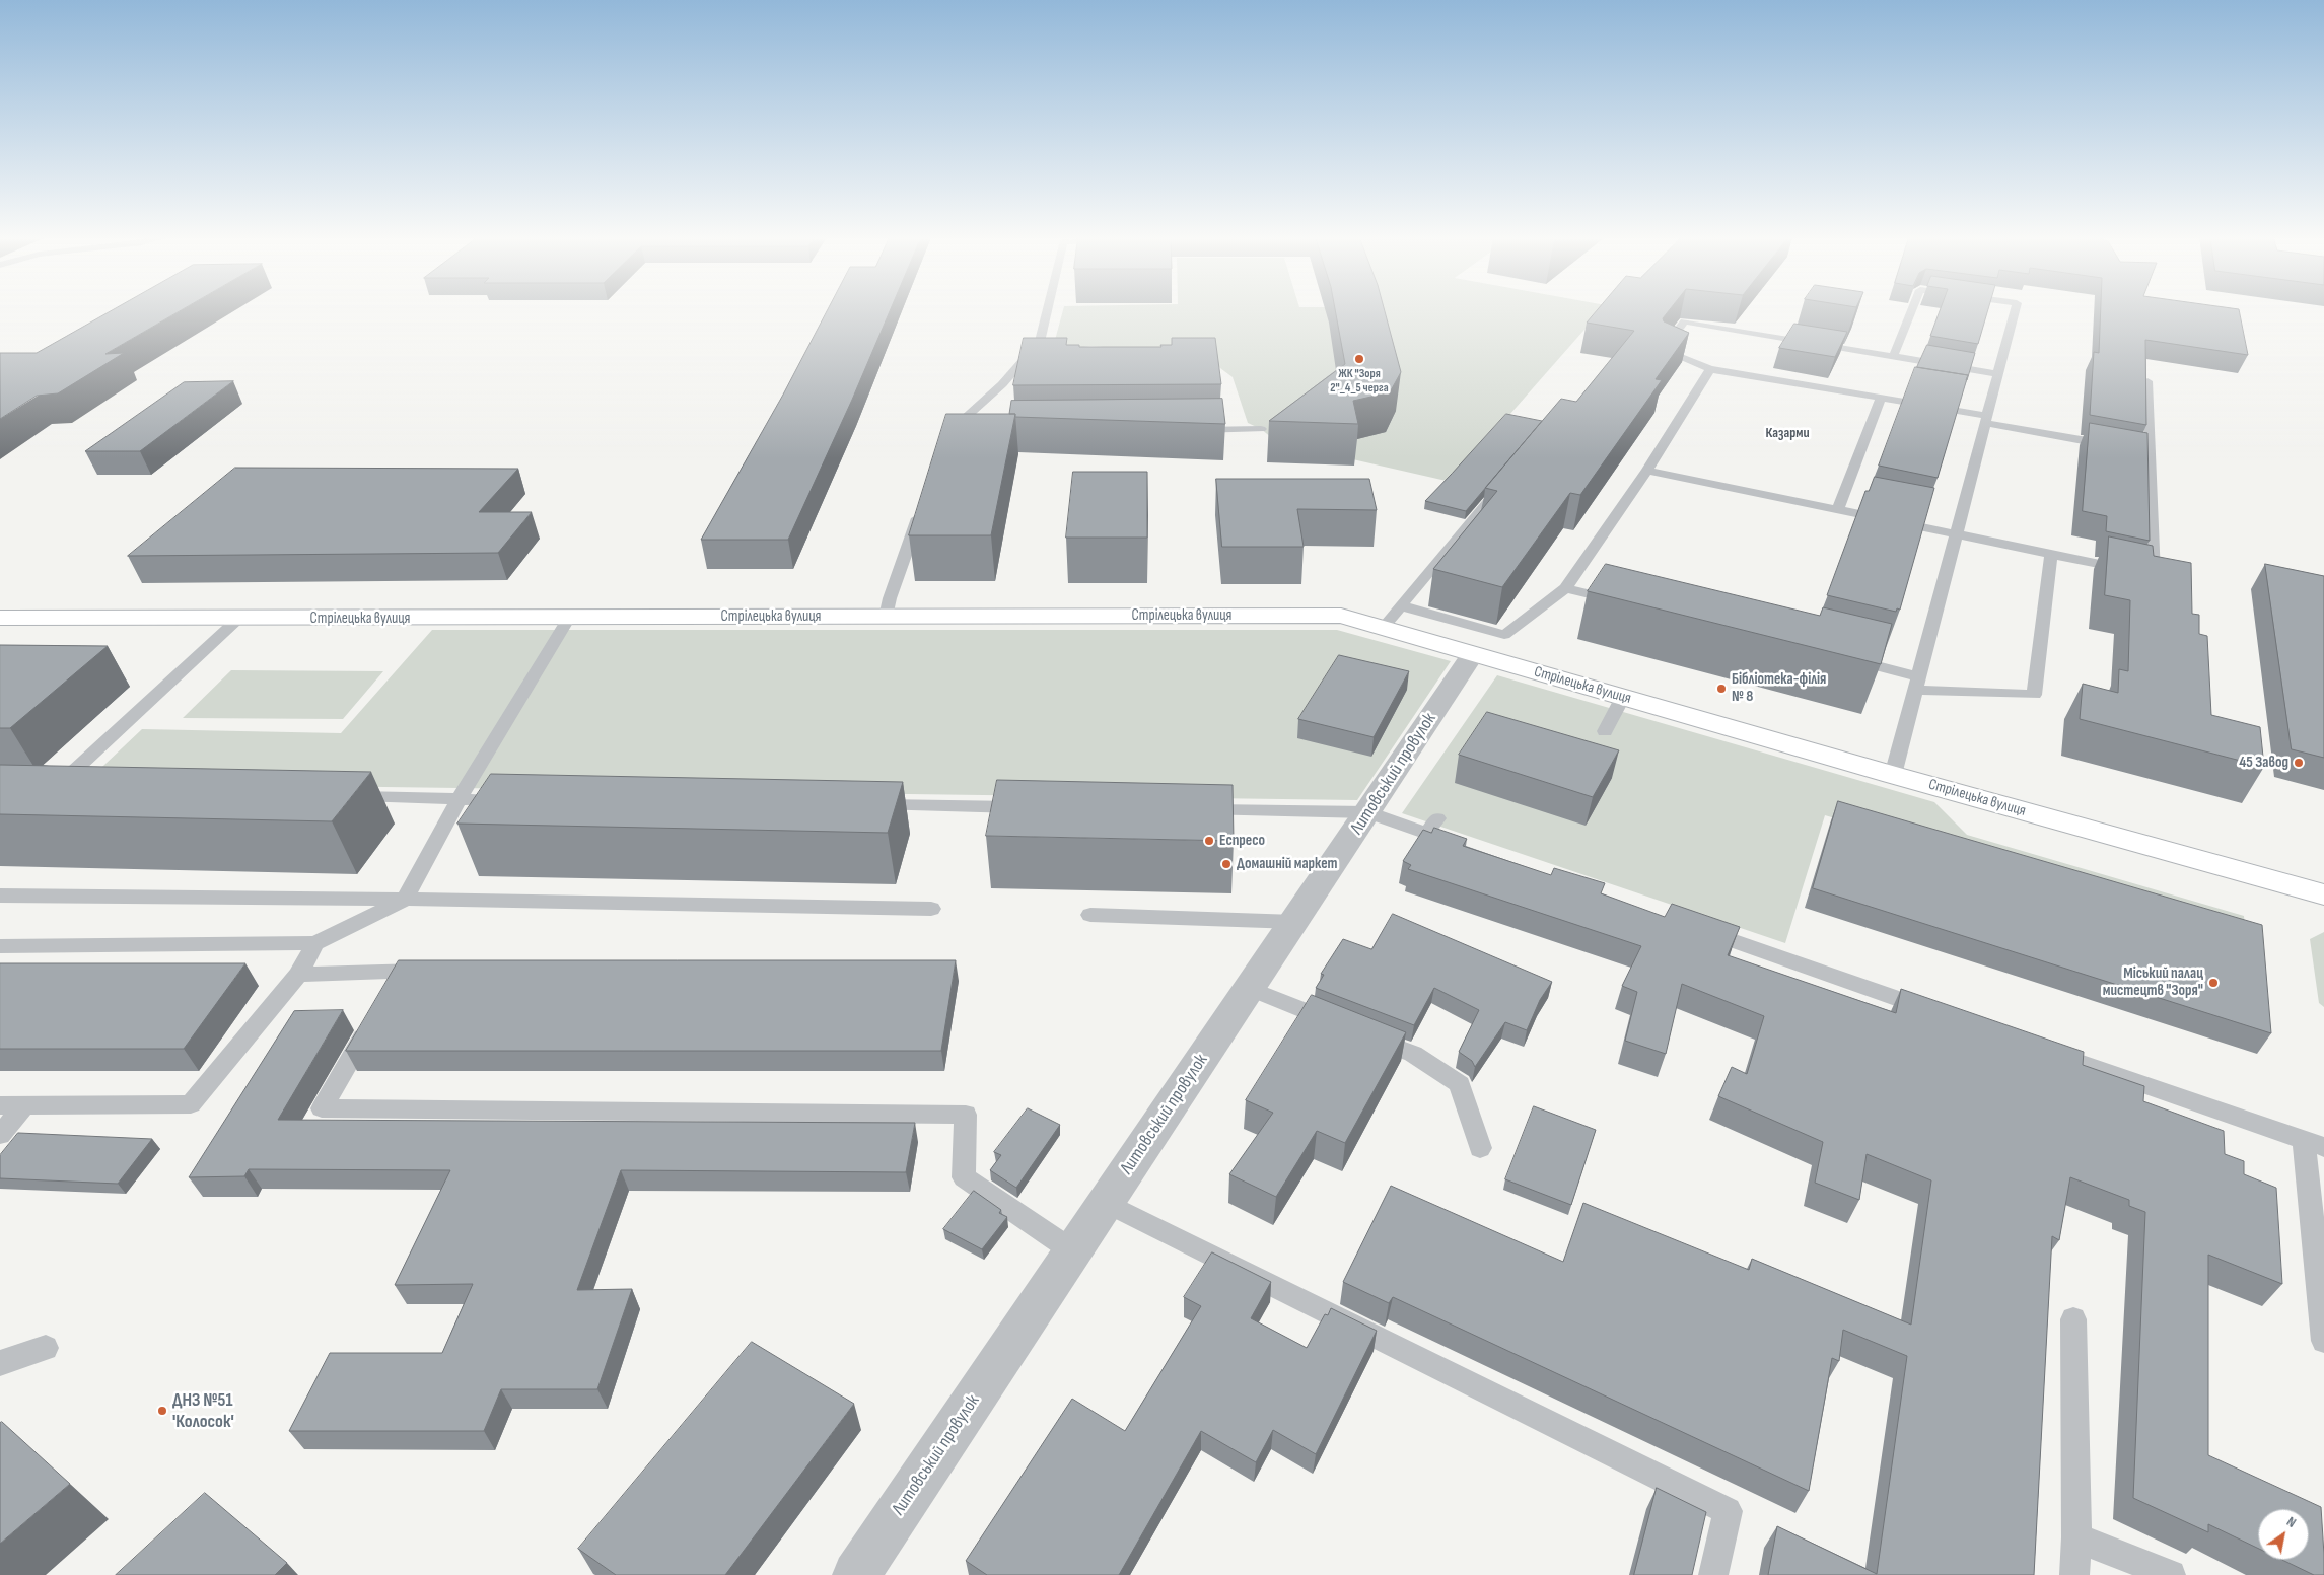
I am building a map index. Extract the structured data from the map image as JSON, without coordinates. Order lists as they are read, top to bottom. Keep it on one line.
{"streets":{"street":["Стрілецька вулиця","Литовський провулок"]},"crossings":[["Стрілецька вулиця","Литовський провулок"]],"districts":["Казарми"],"places":["ЖК \"Зоря 2\"_4_5 черга","Бібліотека-філія № 8","45 Завод","Еспресо","Домашній маркет","Міський палац мистецтв \"Зоря\"","ДНЗ №51 'Колосок'"],"north":"top right"}
